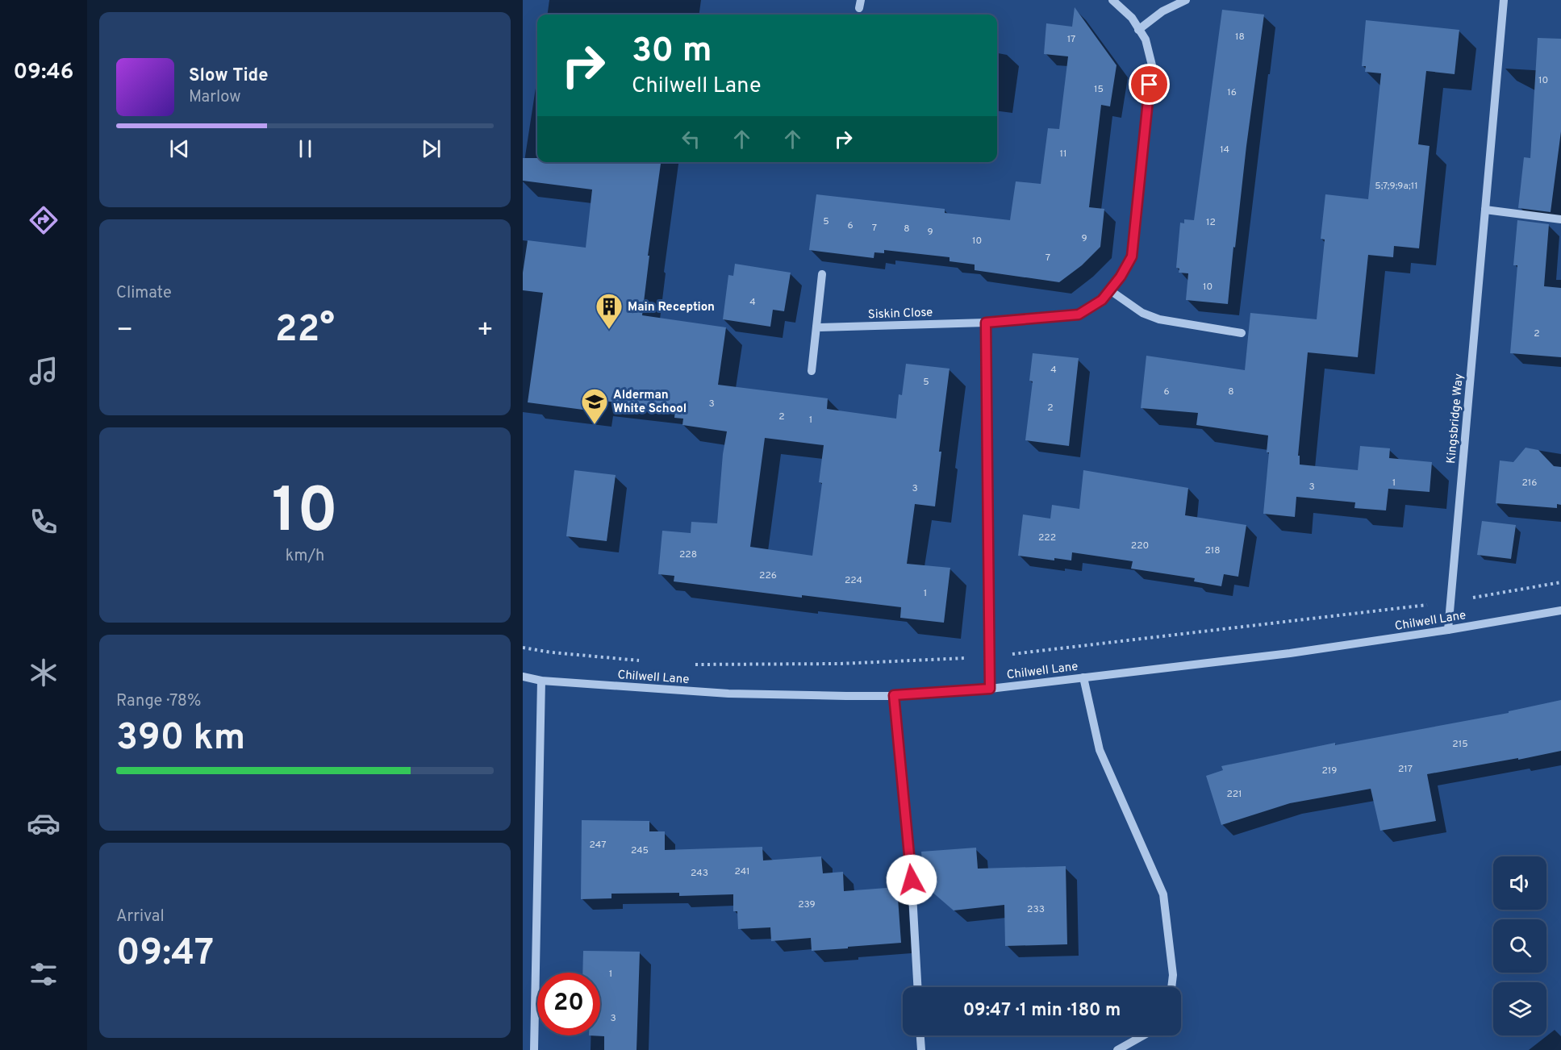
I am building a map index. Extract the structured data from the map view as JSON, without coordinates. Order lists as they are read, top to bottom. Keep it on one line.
{"streets":{"street":["Siskin Close","Kingsbridge Way","Chilwell Lane"]},"crossings":[["Kingsbridge Way","Chilwell Lane"]],"places":{"building":["Main Reception"],"school or university":["Alderman White School"]},"house_numbers":["18","17","10","15","16","14","11","5;7;9;9a;11","5","12","6","7","8","9","9","10","7","10","4","2","4","5","6","8","3","2","2","1","1","216","3","3","222","220","218","228","226","224","1","215","217","219","221","247","245","241","243","239","233","1","3"],"page":{"tabs":"09:46","turn":["30 m","Chilwell Lane"],"song":["Slow Tide","Marlow"],"tile":["Climate",["10","km/h"],["Range · 78%","390 km"],["Arrival","09:47"]],"heat":["−","22°","+"],"limit":"20","trip":"09:47 · 1 min · 180 m"}}
